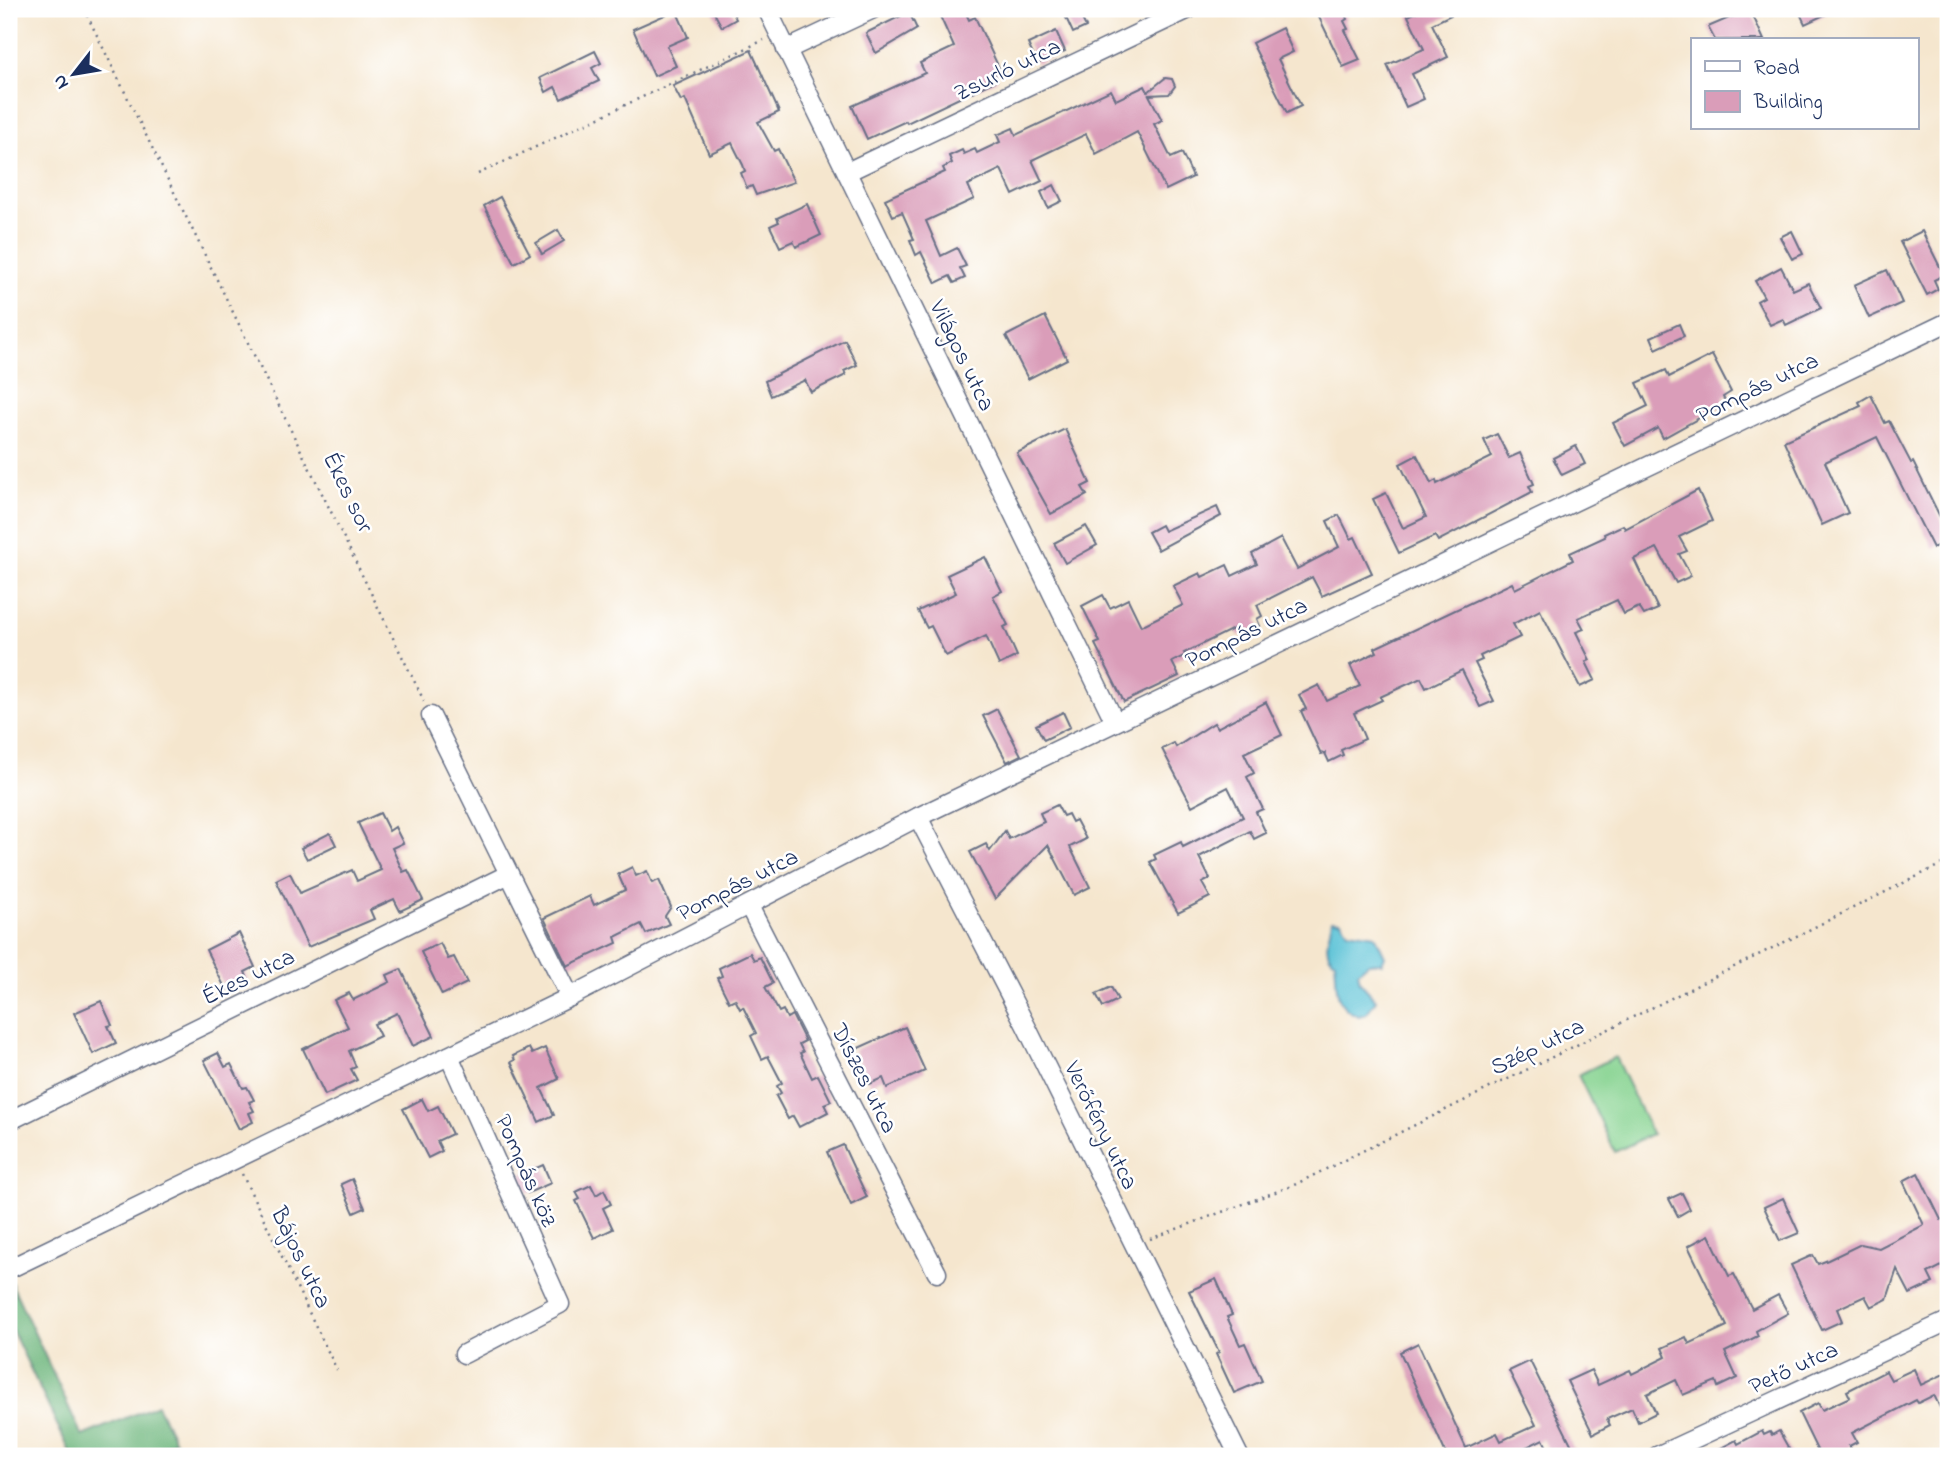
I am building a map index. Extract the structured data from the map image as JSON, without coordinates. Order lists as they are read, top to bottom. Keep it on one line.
{"streets":{"street":["Zsurló utca","Világos utca","Pompás utca","Ékes utca","Díszes utca","Verőfény utca","Pompás köz","Pető utca"],"path":["Ékes sor","Szép utca","Bájos utca"]},"crossings":[["Zsurló utca","Világos utca"],["Világos utca","Pompás utca"],["Pompás utca","Díszes utca"],["Pompás utca","Verőfény utca"],["Pompás utca","Pompás köz"],["Pompás utca","Bájos utca"],["Szép utca","Verőfény utca"]],"legend":["Road","Building"],"north":"bottom left"}
